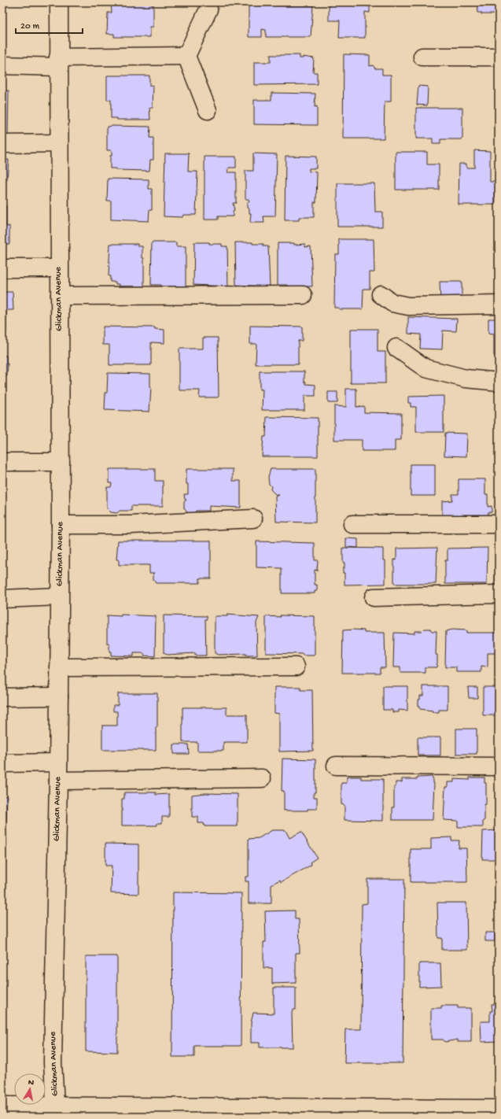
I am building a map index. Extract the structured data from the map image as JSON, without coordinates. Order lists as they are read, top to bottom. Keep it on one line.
{"streets":{"street":["Glickman Avenue"]},"scale_bar":"20 m","north":"top"}
